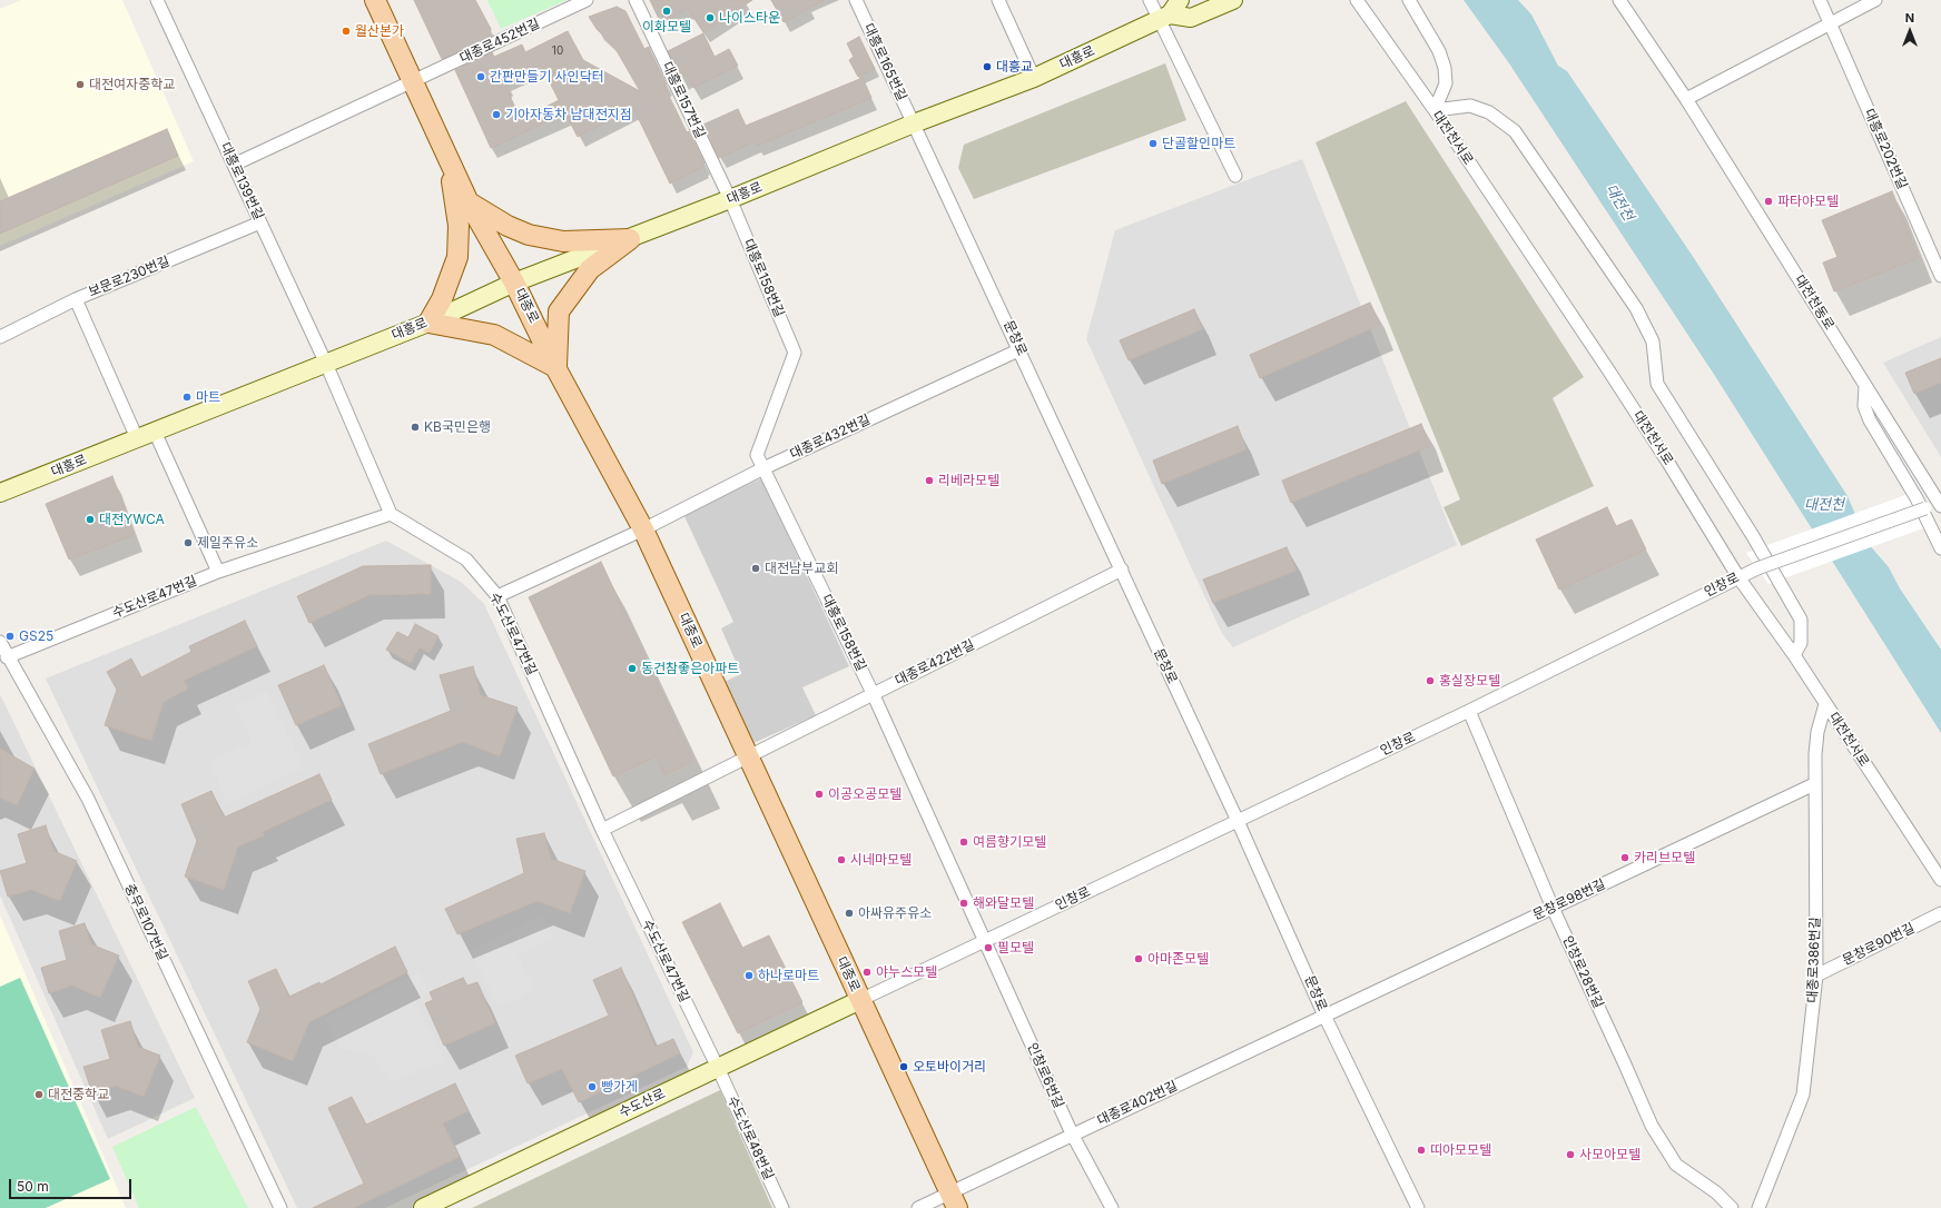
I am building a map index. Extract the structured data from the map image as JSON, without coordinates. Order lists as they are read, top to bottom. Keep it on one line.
{"streets":{"main road":["대흥로","대종로","수도산로"],"street":["대종로452번길","대흥로165번길","대흥로157번길","대전천서로","대흥로202번길","대흥로139번길","보문로230번길","대흥로158번길","대전천동로","문창로","대종로432번길","인창로","수도산로47번길","대종로422번길","문창로98번길","충무로107번길","문창로90번길","대종로386번길","인창로28번길","인창로6번길","대종로402번길","수도산로48번길"]},"crossings":[["대종로452번길","대종로"],["대흥로","대흥로165번길"],["대흥로","대흥로157번길"],["대흥로","대흥로139번길"],["대흥로","대흥로158번길"],["대흥로","대종로"],["대흥로","문창로"],["대흥로165번길","문창로"],["대흥로157번길","대흥로158번길"],["대전천서로","인창로"],["대전천서로","대종로386번길"],["대흥로139번길","보문로230번길"],["대흥로158번길","대종로432번길"],["대흥로158번길","인창로"],["대흥로158번길","대종로422번길"],["대흥로158번길","인창로6번길"],["대전천동로","인창로"],["대종로","대종로432번길"],["대종로","인창로"],["대종로","대종로422번길"],["대종로","수도산로"],["대종로","대종로402번길"],["문창로","대종로432번길"],["문창로","인창로"],["문창로","대종로422번길"],["문창로","문창로98번길"],["문창로","대종로402번길"],["인창로","인창로28번길"],["인창로","인창로6번길"],["인창로","수도산로"],["수도산로47번길","충무로107번길"],["수도산로47번길","수도산로"],["수도산로47번길","수도산로48번길"],["문창로98번길","대종로386번길"],["문창로98번길","인창로28번길"],["문창로98번길","대종로402번길"],["문창로90번길","대종로386번길"],["인창로6번길","대종로402번길"],["수도산로","수도산로48번길"]],"water":["대전천"],"places":["이화모텔","나이스타운","월산본가","대흥교","간판만들기 사인닥터","대전여자중학교","기아자동차 남대전지점","단골할인마트","파타야모텔","마트","KB국민은행","리베라모텔","대전YWCA","제일주유소","대전남부교회","GS25","동건참좋은아파트","홍실장모텔","이공오공모텔","여름향기모텔","카리브모텔","시네마모텔","해와달모텔","아싸유주유소","필모텔","아마존모텔","야누스모텔","하나로마트","오토바이거리","빵가게","대전중학교","띠아모모텔","사모아모텔"],"house_numbers":["10"],"scale_bar":"50 m","north":"top"}
